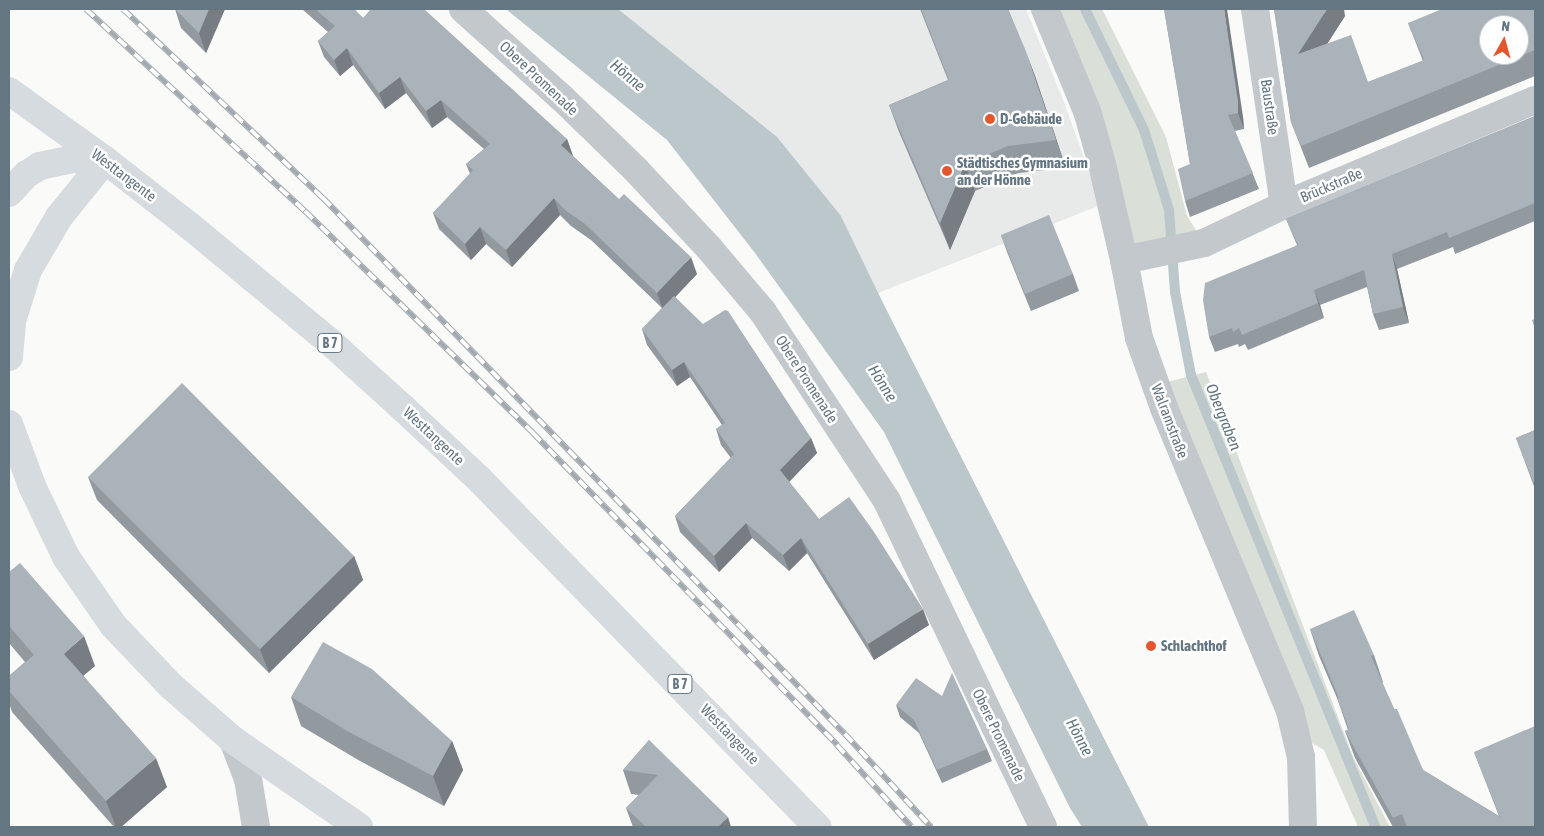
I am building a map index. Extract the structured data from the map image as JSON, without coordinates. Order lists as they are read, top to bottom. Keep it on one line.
{"streets":{"main road":["Westtangente","B 7"],"street":["Obere Promenade","Baustraße","Brückstraße","Walramstraße"]},"crossings":[["Baustraße","Brückstraße"],["Brückstraße","Walramstraße"]],"water":["Hönne","Obergraben"],"places":["D-Gebäude","Städtisches Gymnasium an der Hönne","Schlachthof"],"north":"top"}
